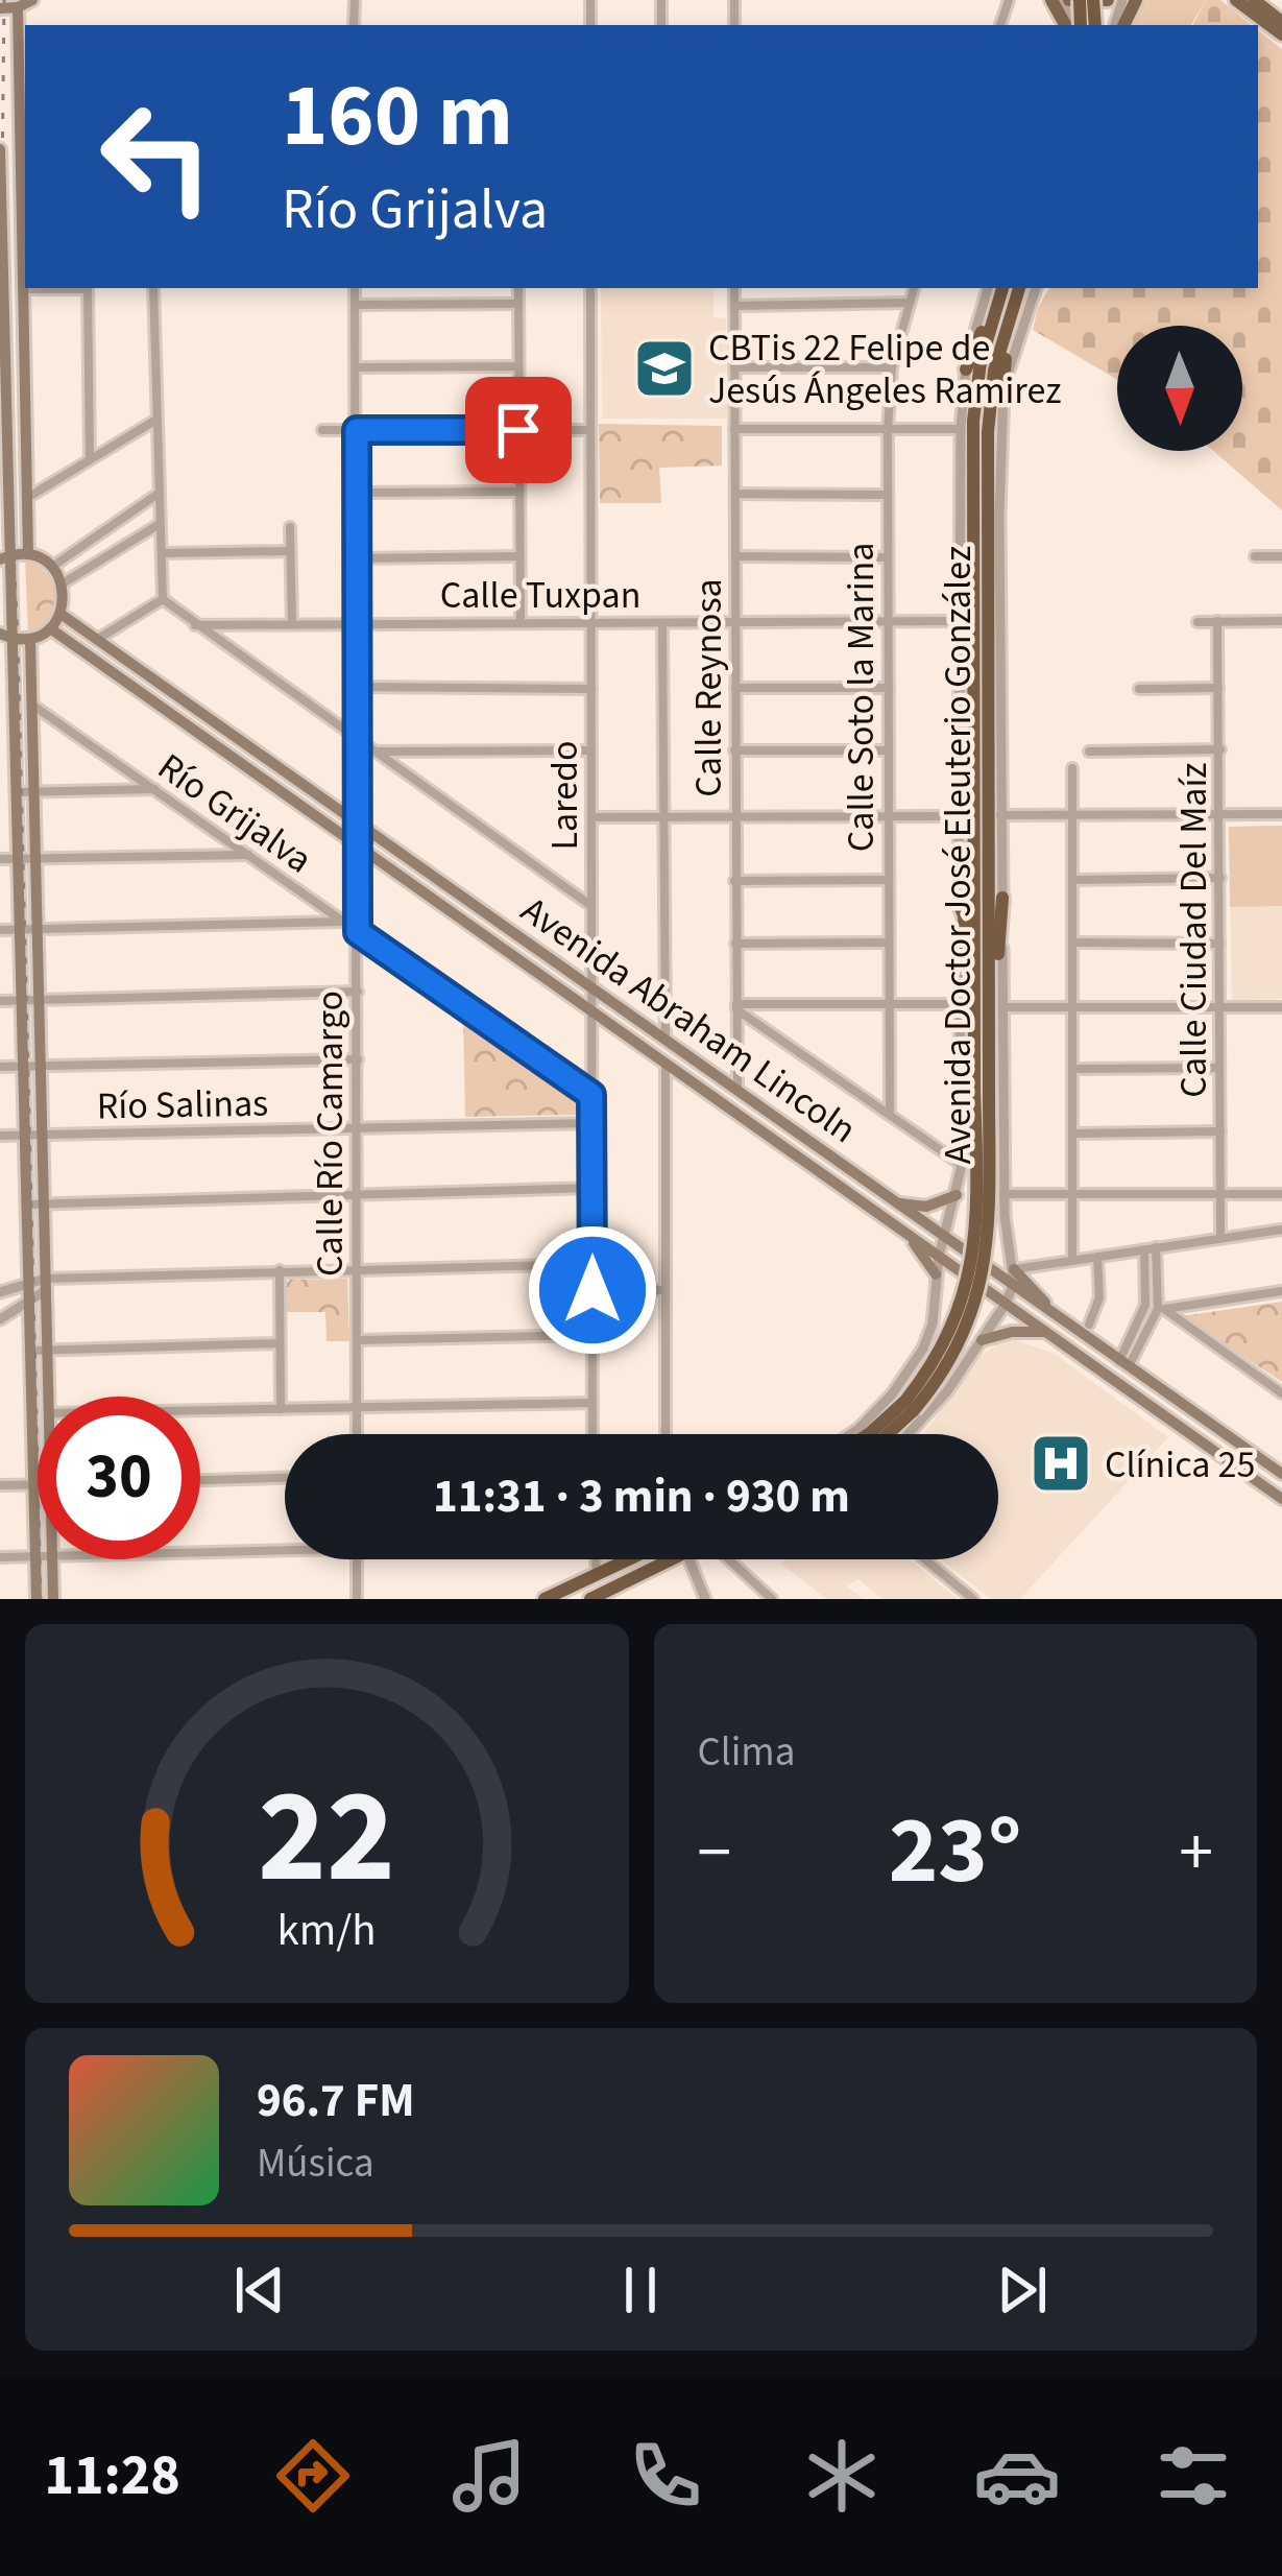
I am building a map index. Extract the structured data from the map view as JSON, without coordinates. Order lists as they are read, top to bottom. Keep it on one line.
{"streets":{"highway":["Avenida Doctor José Eleuterio González"],"main road":["Avenida Abraham Lincoln"],"street":["Calle Tuxpan","Calle Reynosa","Calle Soto la Marina","Laredo","Río Grijalva","Calle Ciudad Del Maíz","Río Salinas","Calle Río Camargo"]},"crossings":[["Calle Tuxpan","Calle Reynosa"],["Calle Tuxpan","Calle Soto la Marina"],["Calle Tuxpan","Laredo"],["Calle Tuxpan","Calle Río Camargo"],["Calle Reynosa","Avenida Abraham Lincoln"],["Laredo","Río Grijalva"],["Laredo","Avenida Abraham Lincoln"],["Laredo","Río Salinas"],["Río Grijalva","Calle Río Camargo"],["Avenida Abraham Lincoln","Calle Río Camargo"],["Río Salinas","Calle Río Camargo"]],"places":{"school or university":["CBTis 22 Felipe de Jesús Ángeles Ramirez"],"hospital":["Clínica 25"]},"north":"bottom","page":{"turn":["160 m","Río Grijalva"],"limit":"30","trip":"11:31 · 3 min · 930 m","tile":"Clima","heat":["−","23°","+"],"song":["96.7 FM","Música"],"tabs":"11:28","gauge":["22","km/h"]}}
